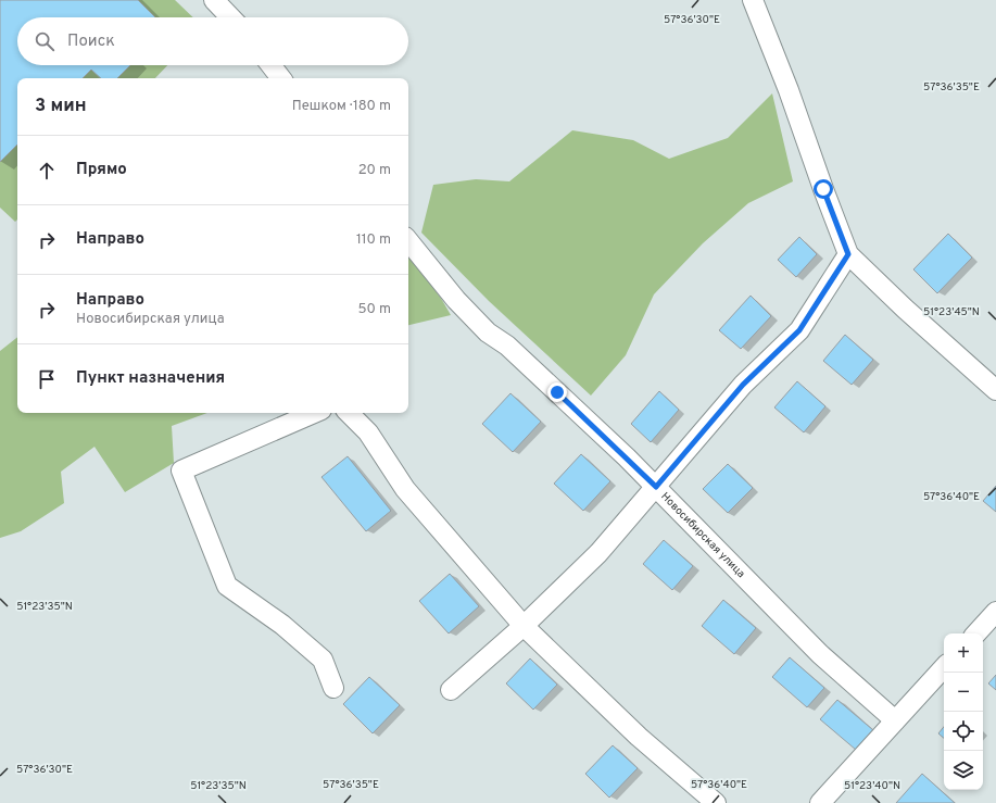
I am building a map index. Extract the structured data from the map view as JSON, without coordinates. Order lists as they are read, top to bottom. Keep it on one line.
{"streets":{"street":["Новосибирская улица"]},"page":{"search":"Поиск","heading":["3 мин","Пешком · 180 m"],"list":[["Прямо","20 m"],["Направо","110 m"],["Направо","Новосибирская улица","50 m"],"Пункт назначения"],"map_buttons":["+","−"]},"coordinates":["57°36'30\"E","57°36'35\"E","51°23'45\"N","57°36'40\"E","51°23'35\"N","51°23'40\"N"]}
